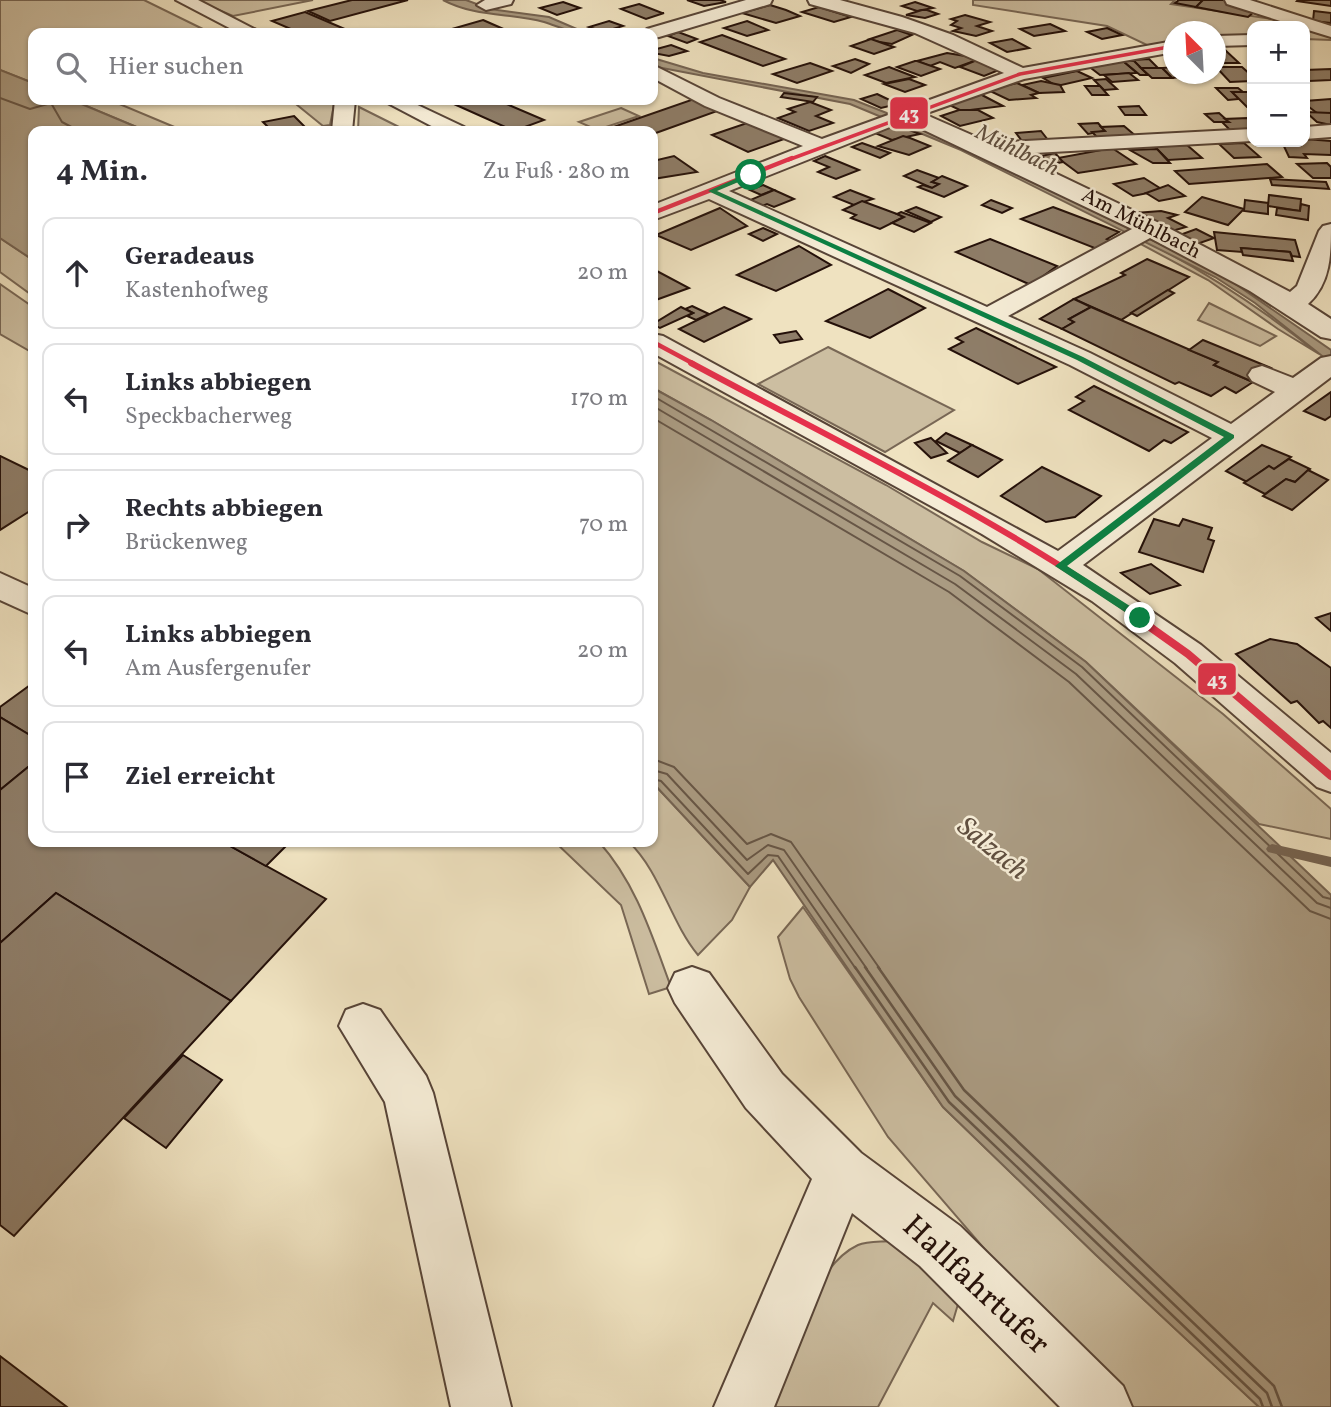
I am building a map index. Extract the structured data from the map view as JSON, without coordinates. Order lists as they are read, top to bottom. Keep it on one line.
{"streets":{"street":["Am Mühlbach","Hallfahrtufer"]},"water":["Mühlbach","Salzach"],"lines":["transit line 43"],"north":"top left","page":{"map_buttons":["+","−"],"search":"Hier suchen","heading":["4 Min.","Zu Fuß · 280 m"],"list":[["Geradeaus","Kastenhofweg","20 m"],["Links abbiegen","Speckbacherweg","170 m"],["Rechts abbiegen","Brückenweg","70 m"],["Links abbiegen","Am Ausfergenufer","20 m"],"Ziel erreicht"]}}
